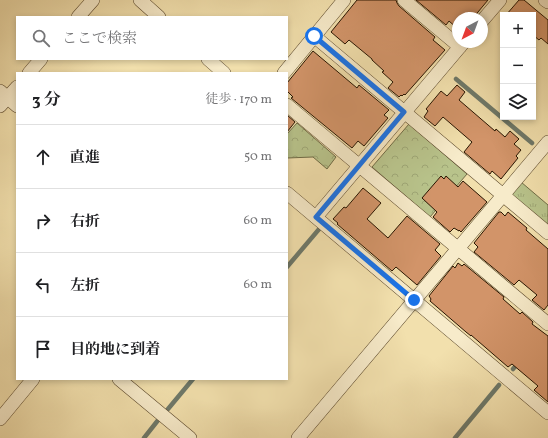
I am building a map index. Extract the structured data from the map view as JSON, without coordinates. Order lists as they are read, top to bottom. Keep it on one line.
{"north":"bottom left","page":{"map_buttons":["+","−"],"search":"ここで検索","heading":["3 分","徒歩 · 170 m"],"list":[["直進","50 m"],["右折","60 m"],["左折","60 m"],"目的地に到着"]}}
